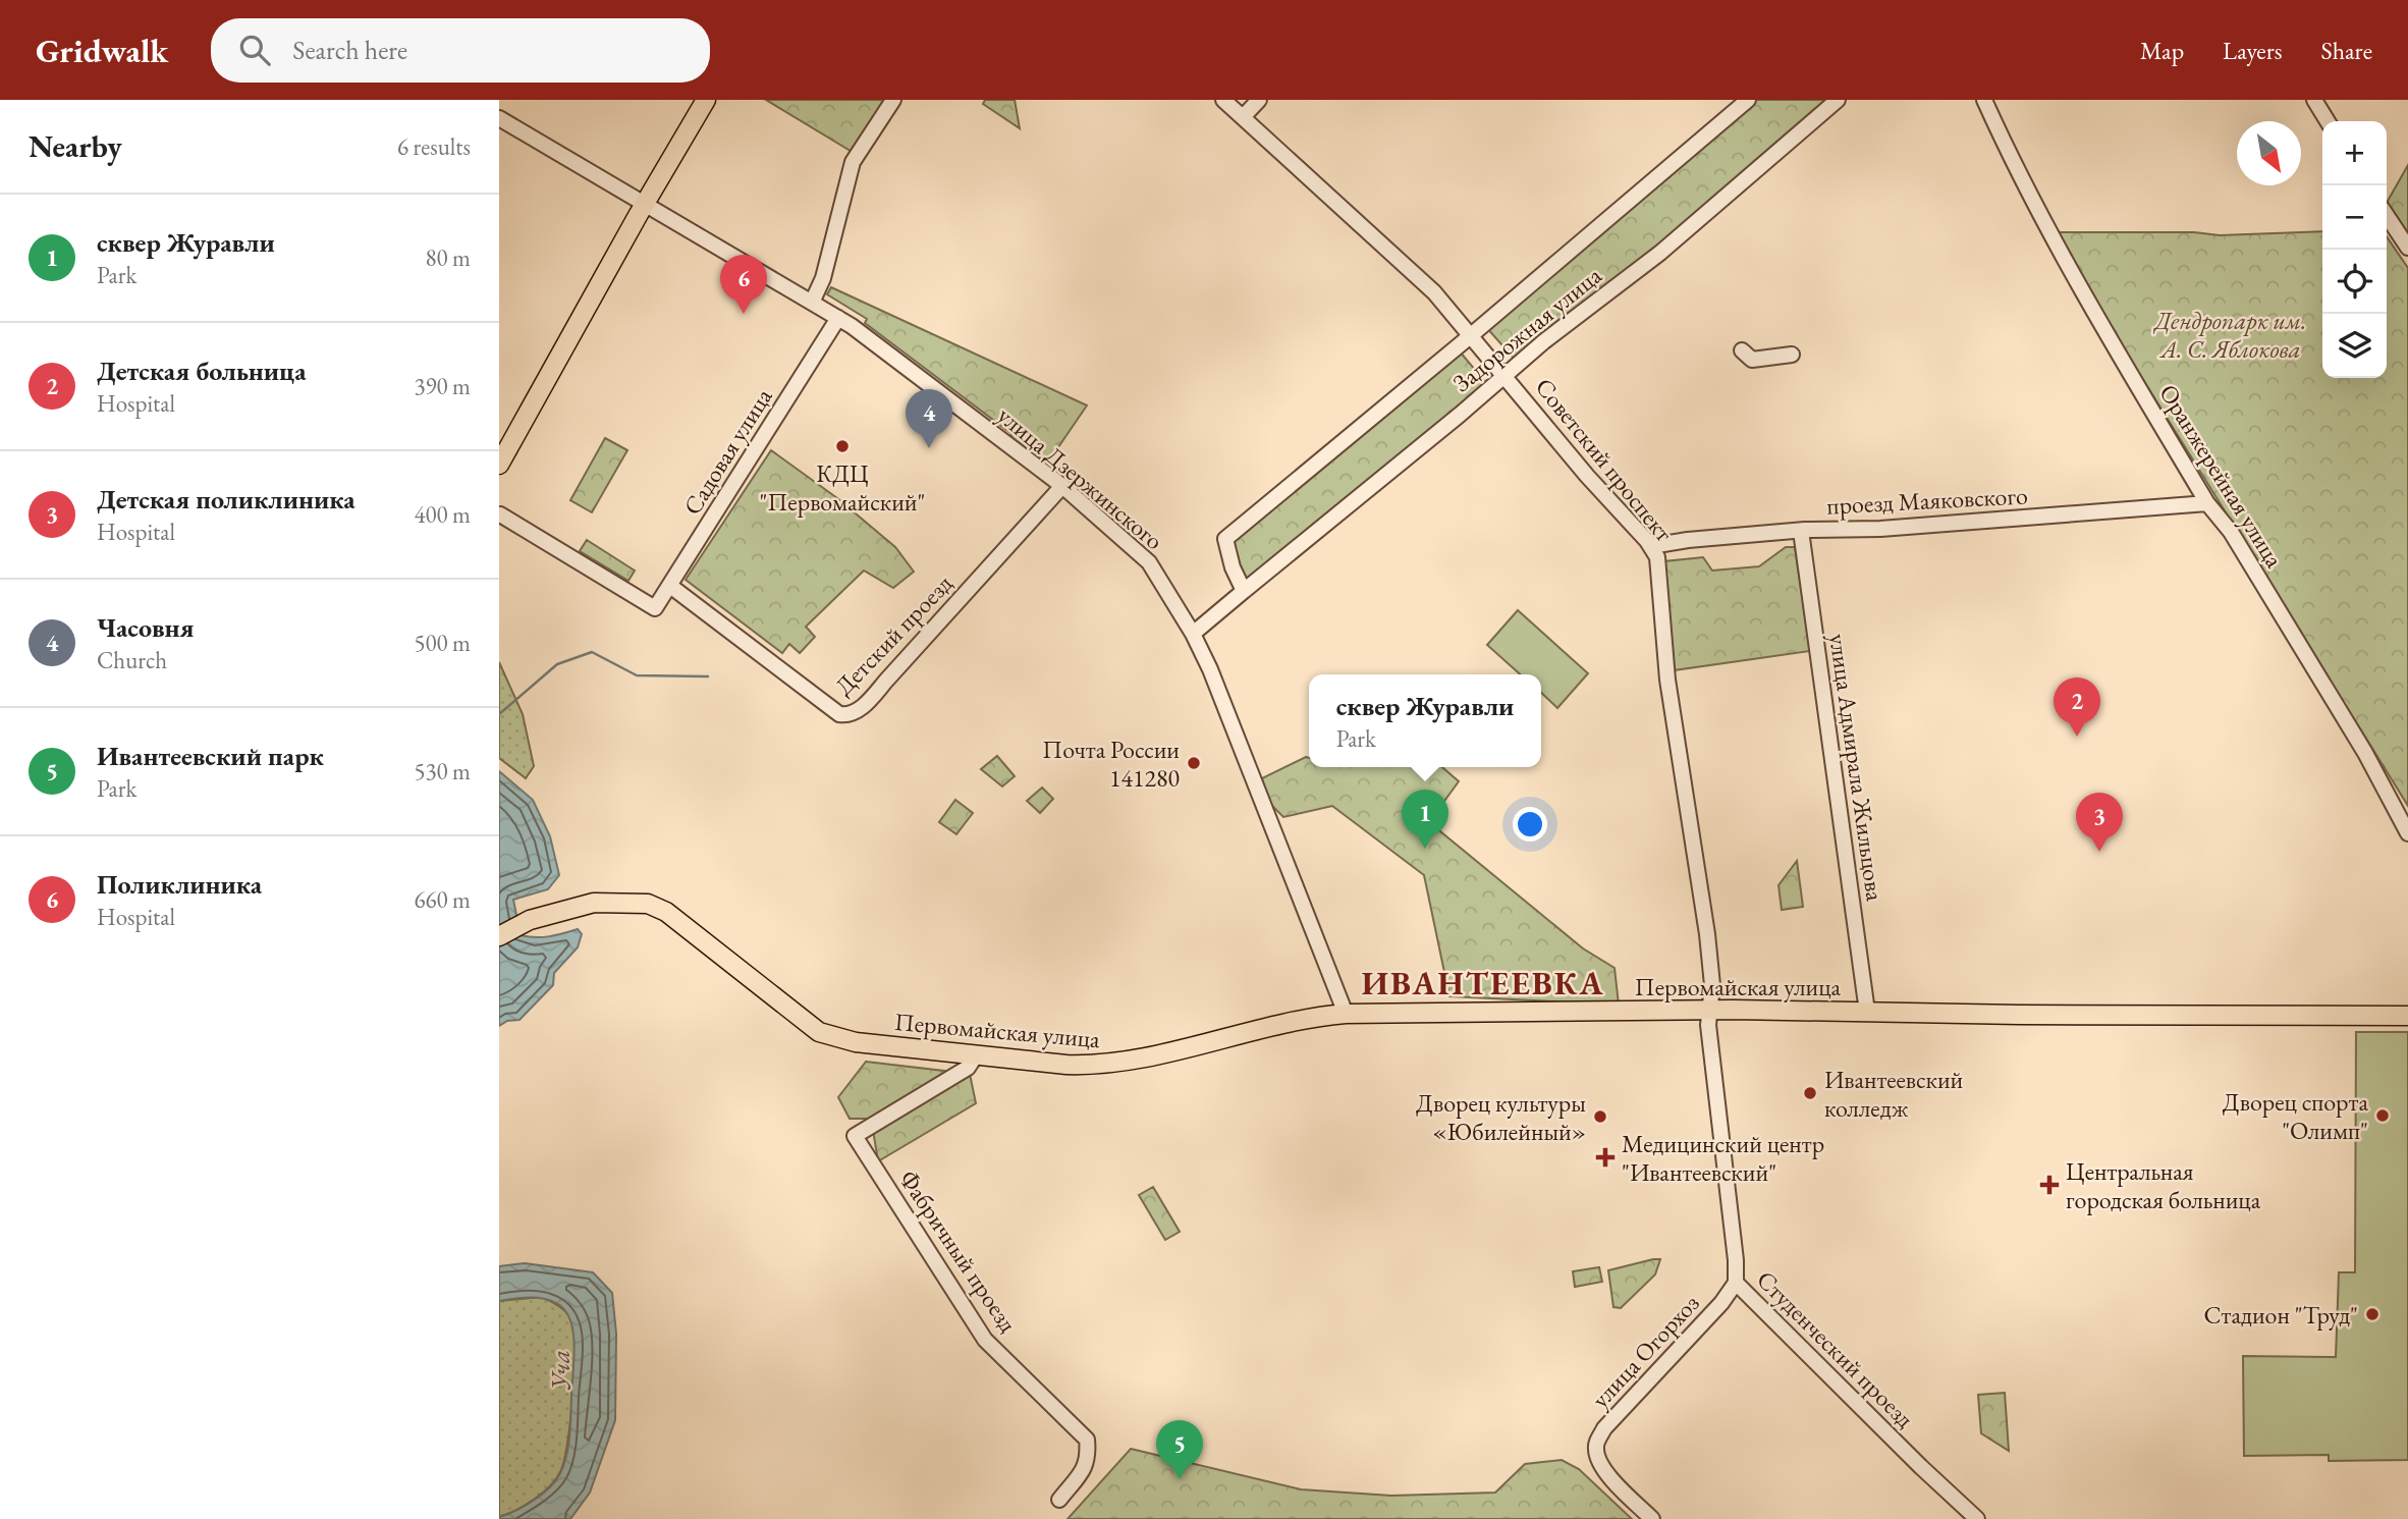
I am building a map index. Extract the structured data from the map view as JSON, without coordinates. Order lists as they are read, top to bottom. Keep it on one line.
{"streets":{"main road":["Первомайская улица"],"street":["Задорожная улица","Садовая улица","Советский проспект","Оранжерейная улица","улица Дзержинского","проезд Маяковского","Детский проезд","улица Адмирала Жильцова","Фабричный проезд","Студенческий проезд","улица Огорхоз"]},"crossings":[["Задорожная улица","Советский проспект"],["Задорожная улица","улица Дзержинского"],["Садовая улица","улица Дзержинского"],["Садовая улица","Детский проезд"],["Советский проспект","проезд Маяковского"],["Советский проспект","Первомайская улица"],["Советский проспект","Студенческий проезд"],["Оранжерейная улица","проезд Маяковского"],["улица Дзержинского","Детский проезд"],["улица Дзержинского","Первомайская улица"],["проезд Маяковского","улица Адмирала Жильцова"],["улица Адмирала Жильцова","Первомайская улица"],["Первомайская улица","Фабричный проезд"],["Первомайская улица","Студенческий проезд"],["Студенческий проезд","улица Огорхоз"]],"districts":["ИВАНТЕЕВКА"],"water":["Уча"],"parks":["Дендропарк им. А. С. Яблокова"],"places":{"other":["КДЦ \"Первомайский\"","Почта России 141280","Ивантеевский колледж","Дворец спорта \"Олимп\"","Дворец культуры «Юбилейный»","Стадион \"Труд\""],"health":["Медицинский центр \"Ивантеевский\"","Центральная городская больница"]},"north":"bottom right","page":{"header":"Gridwalk","search":"Search here","nav":["Map","Layers","Share"],"heading":["Nearby","6 results"],"map_buttons":["+","−"],"list":[{"mark":"1","name":"сквер Журавли","note":"Park","value":"80 m"},{"mark":"2","name":"Детская больница","note":"Hospital","value":"390 m"},{"mark":"3","name":"Детская поликлиника","note":"Hospital","value":"400 m"},{"mark":"4","name":"Часовня","note":"Church","value":"500 m"},{"mark":"5","name":"Ивантеевский парк","note":"Park","value":"530 m"},{"mark":"6","name":"Поликлиника","note":"Hospital","value":"660 m"}],"pins":["6","4","2","1","3","5"],"popup":["сквер Журавли","Park"]}}
